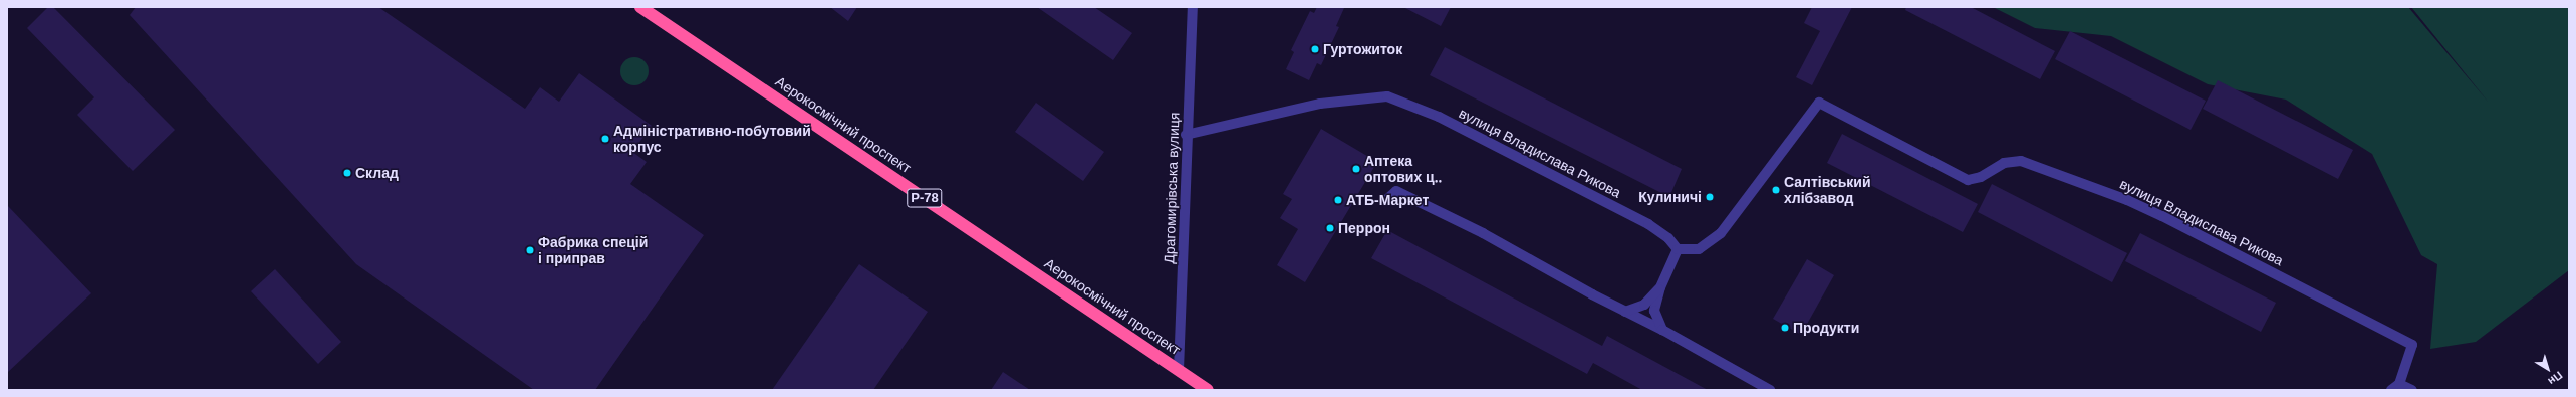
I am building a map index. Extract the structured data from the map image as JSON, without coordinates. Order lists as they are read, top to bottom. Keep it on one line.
{"streets":{"highway":["Аерокосмічний проспект","Р-78"],"street":["вулиця Владислава Рикова","Драгомирівська вулиця"]},"crossings":[["Аерокосмічний проспект","Драгомирівська вулиця"],["вулиця Владислава Рикова","Драгомирівська вулиця"]],"places":["Гуртожиток","Адміністративно-побутовий корпус","Аптека оптових ц‥","Склад","Салтівський хлібзавод","Кулиничі","АТБ-Маркет","Перрон","Фабрика спецій і приправ","Продукти"],"north":"bottom right"}
